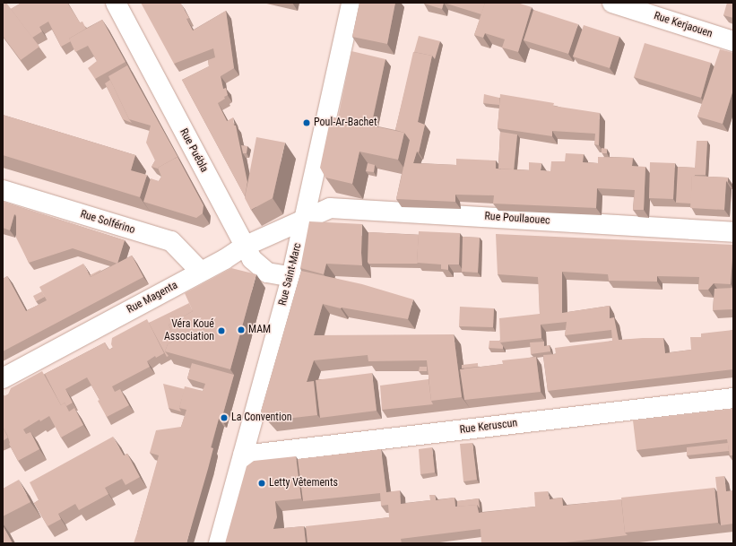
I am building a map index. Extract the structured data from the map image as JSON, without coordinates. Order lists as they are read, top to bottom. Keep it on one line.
{"streets":{"street":["Rue Kerjaouen","Rue Puébla","Rue Poullaouec","Rue Solférino","Rue Saint-Marc","Rue Magenta","Rue Keruscun"]},"crossings":[["Rue Puébla","Rue Saint-Marc"],["Rue Puébla","Rue Magenta"],["Rue Poullaouec","Rue Saint-Marc"],["Rue Poullaouec","Rue Magenta"],["Rue Solférino","Rue Magenta"],["Rue Saint-Marc","Rue Magenta"],["Rue Saint-Marc","Rue Keruscun"]],"places":["Poul-Ar-Bachet","MAM","Véra Koué Association","La Convention","Letty Vêtements"]}
